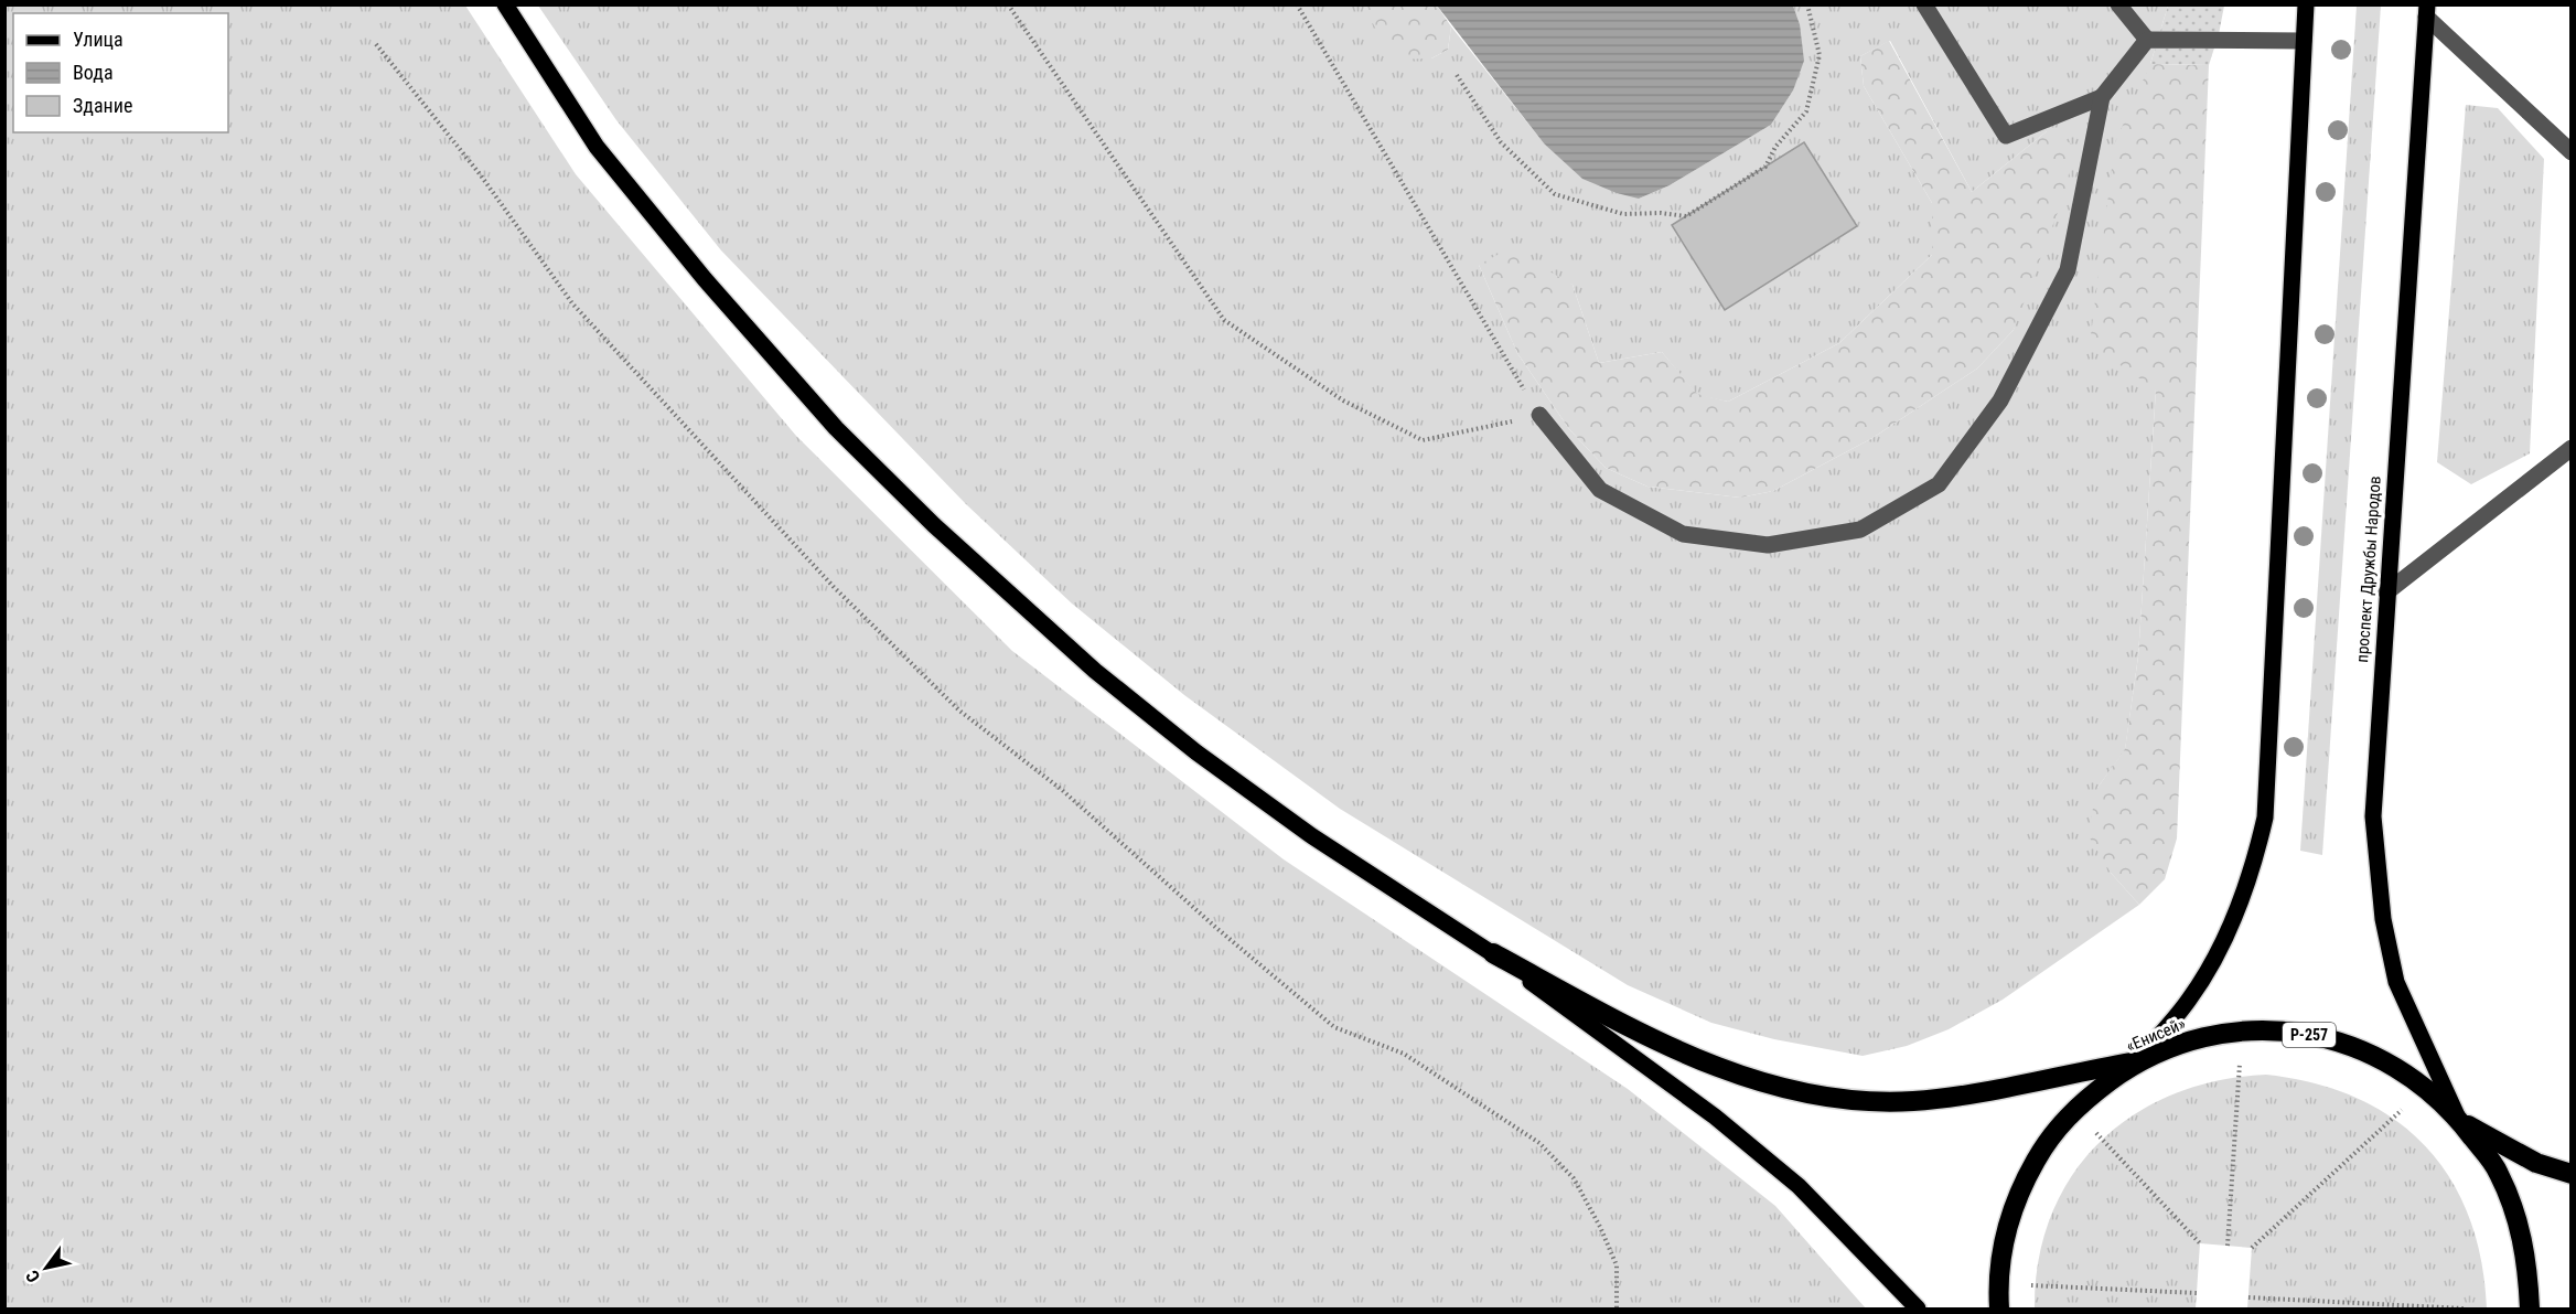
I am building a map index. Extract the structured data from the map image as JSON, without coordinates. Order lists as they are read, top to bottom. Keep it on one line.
{"streets":{"highway":["«Енисей»","Р-257"],"main road":["проспект Дружбы Народов"]},"crossings":[["проспект Дружбы Народов","«Енисей»"]],"legend":["Улица","Вода","Здание"],"north":"bottom left"}
